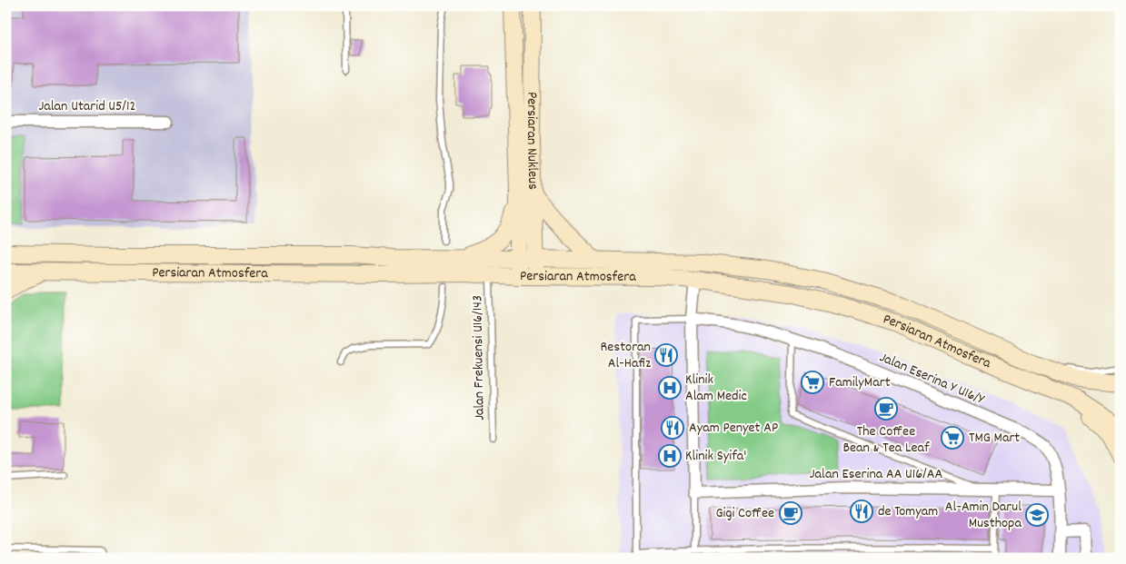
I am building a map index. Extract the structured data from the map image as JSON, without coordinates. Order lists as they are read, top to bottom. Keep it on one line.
{"streets":{"street":["Jalan Utarid U5/12","Persiaran Nukleus","Persiaran Atmosfera","Jalan Eserina Y U16/Y","Jalan Eserina AA U16/AA"],"lane":["Jalan Frekuensi U16/143"]},"crossings":[["Persiaran Nukleus","Persiaran Atmosfera"],["Persiaran Atmosfera","Jalan Frekuensi U16/143"],["Jalan Eserina Y U16/Y","Jalan Eserina AA U16/AA"]],"places":{"restaurant":["Restoran Al-Hafiz","Ayam Penyet AP","de Tomyam"],"supermarket":["FamilyMart","TMG Mart"],"hospital":["Klinik Alam Medic","Klinik Syifa'"],"cafe":["The Coffee Bean & Tea Leaf","Gigi Coffee"],"school or university":["Al-Amin Darul Musthopa"]}}
